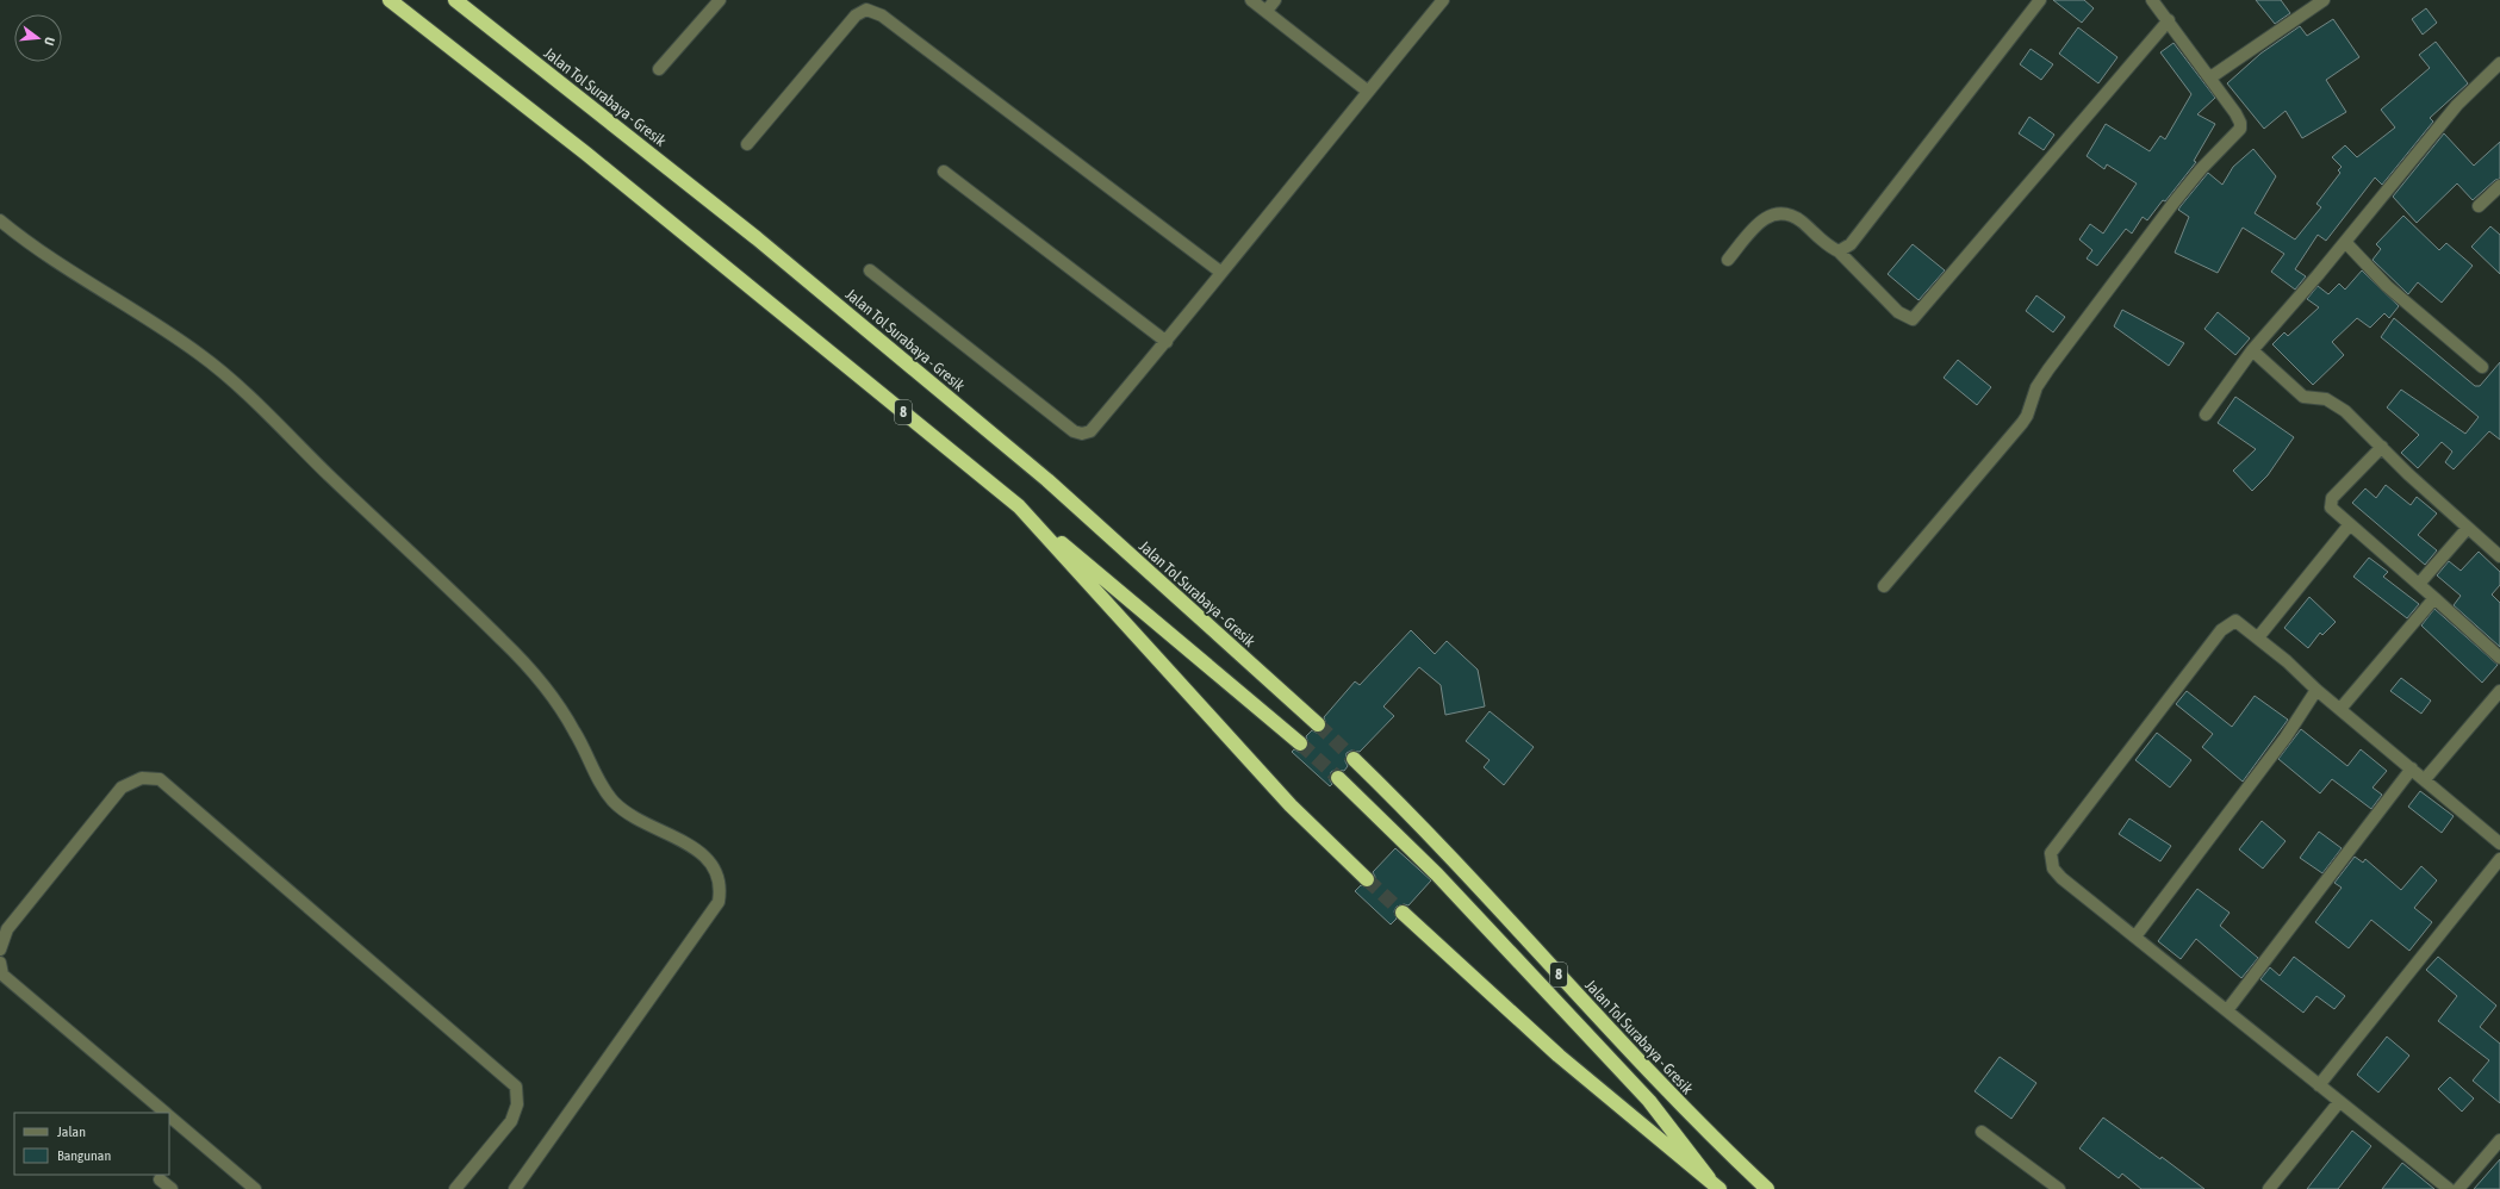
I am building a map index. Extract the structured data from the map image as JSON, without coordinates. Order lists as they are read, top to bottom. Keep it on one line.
{"streets":{"highway":["Jalan Tol Surabaya - Gresik","8"]},"legend":["Jalan","Bangunan"],"north":"right"}
